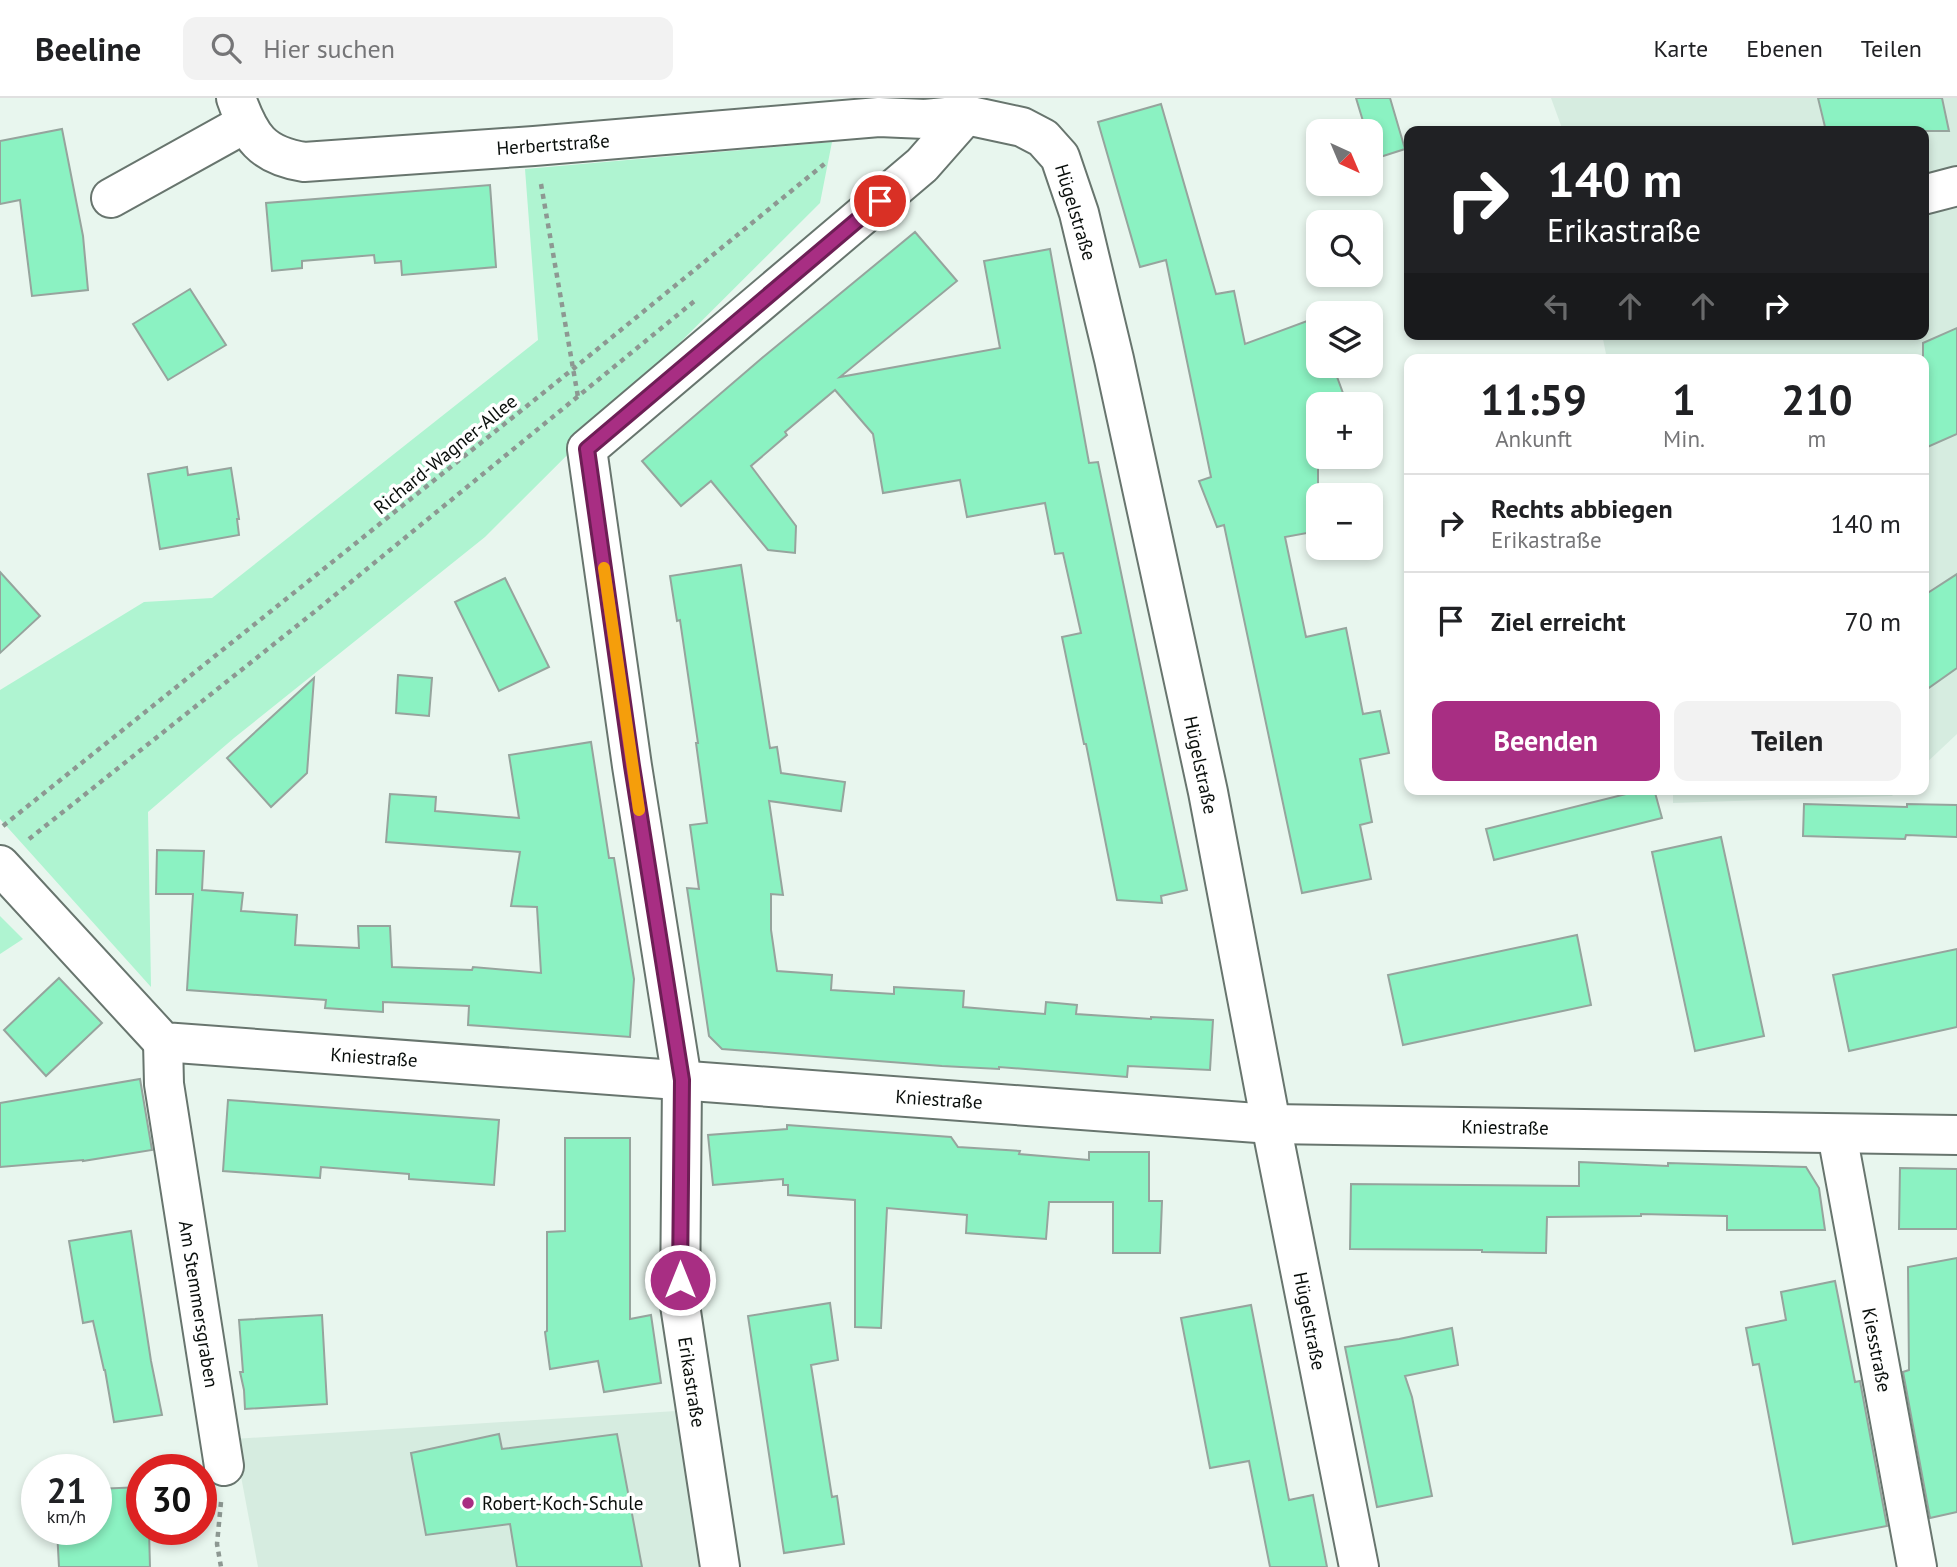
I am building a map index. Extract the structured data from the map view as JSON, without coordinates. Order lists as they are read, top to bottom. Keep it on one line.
{"streets":{"street":["Herbertstraße","Hügelstraße","Kniestraße","Am Stemmersgraben","Kiesstraße","Erikastraße"],"path":["Richard-Wagner-Allee"]},"crossings":[["Herbertstraße","Hügelstraße"],["Hügelstraße","Kniestraße"],["Kniestraße","Am Stemmersgraben"],["Kniestraße","Kiesstraße"],["Kniestraße","Erikastraße"]],"places":["Robert-Koch-Schule"],"north":"bottom right","page":{"header":"Beeline","search":"Hier suchen","nav":["Karte","Ebenen","Teilen"],"map_buttons":["+","−"],"turn":["140 m","Erikastraße"],"eta":["11:59","Ankunft","1","Min.","210","m"],"list":[{"name":"Rechts abbiegen","note":"Erikastraße","value":"140 m"},{"name":"Ziel erreicht","value":"70 m"}],"buttons":["Beenden","Teilen"],"speed":"21 km/h","limit":"30"}}
